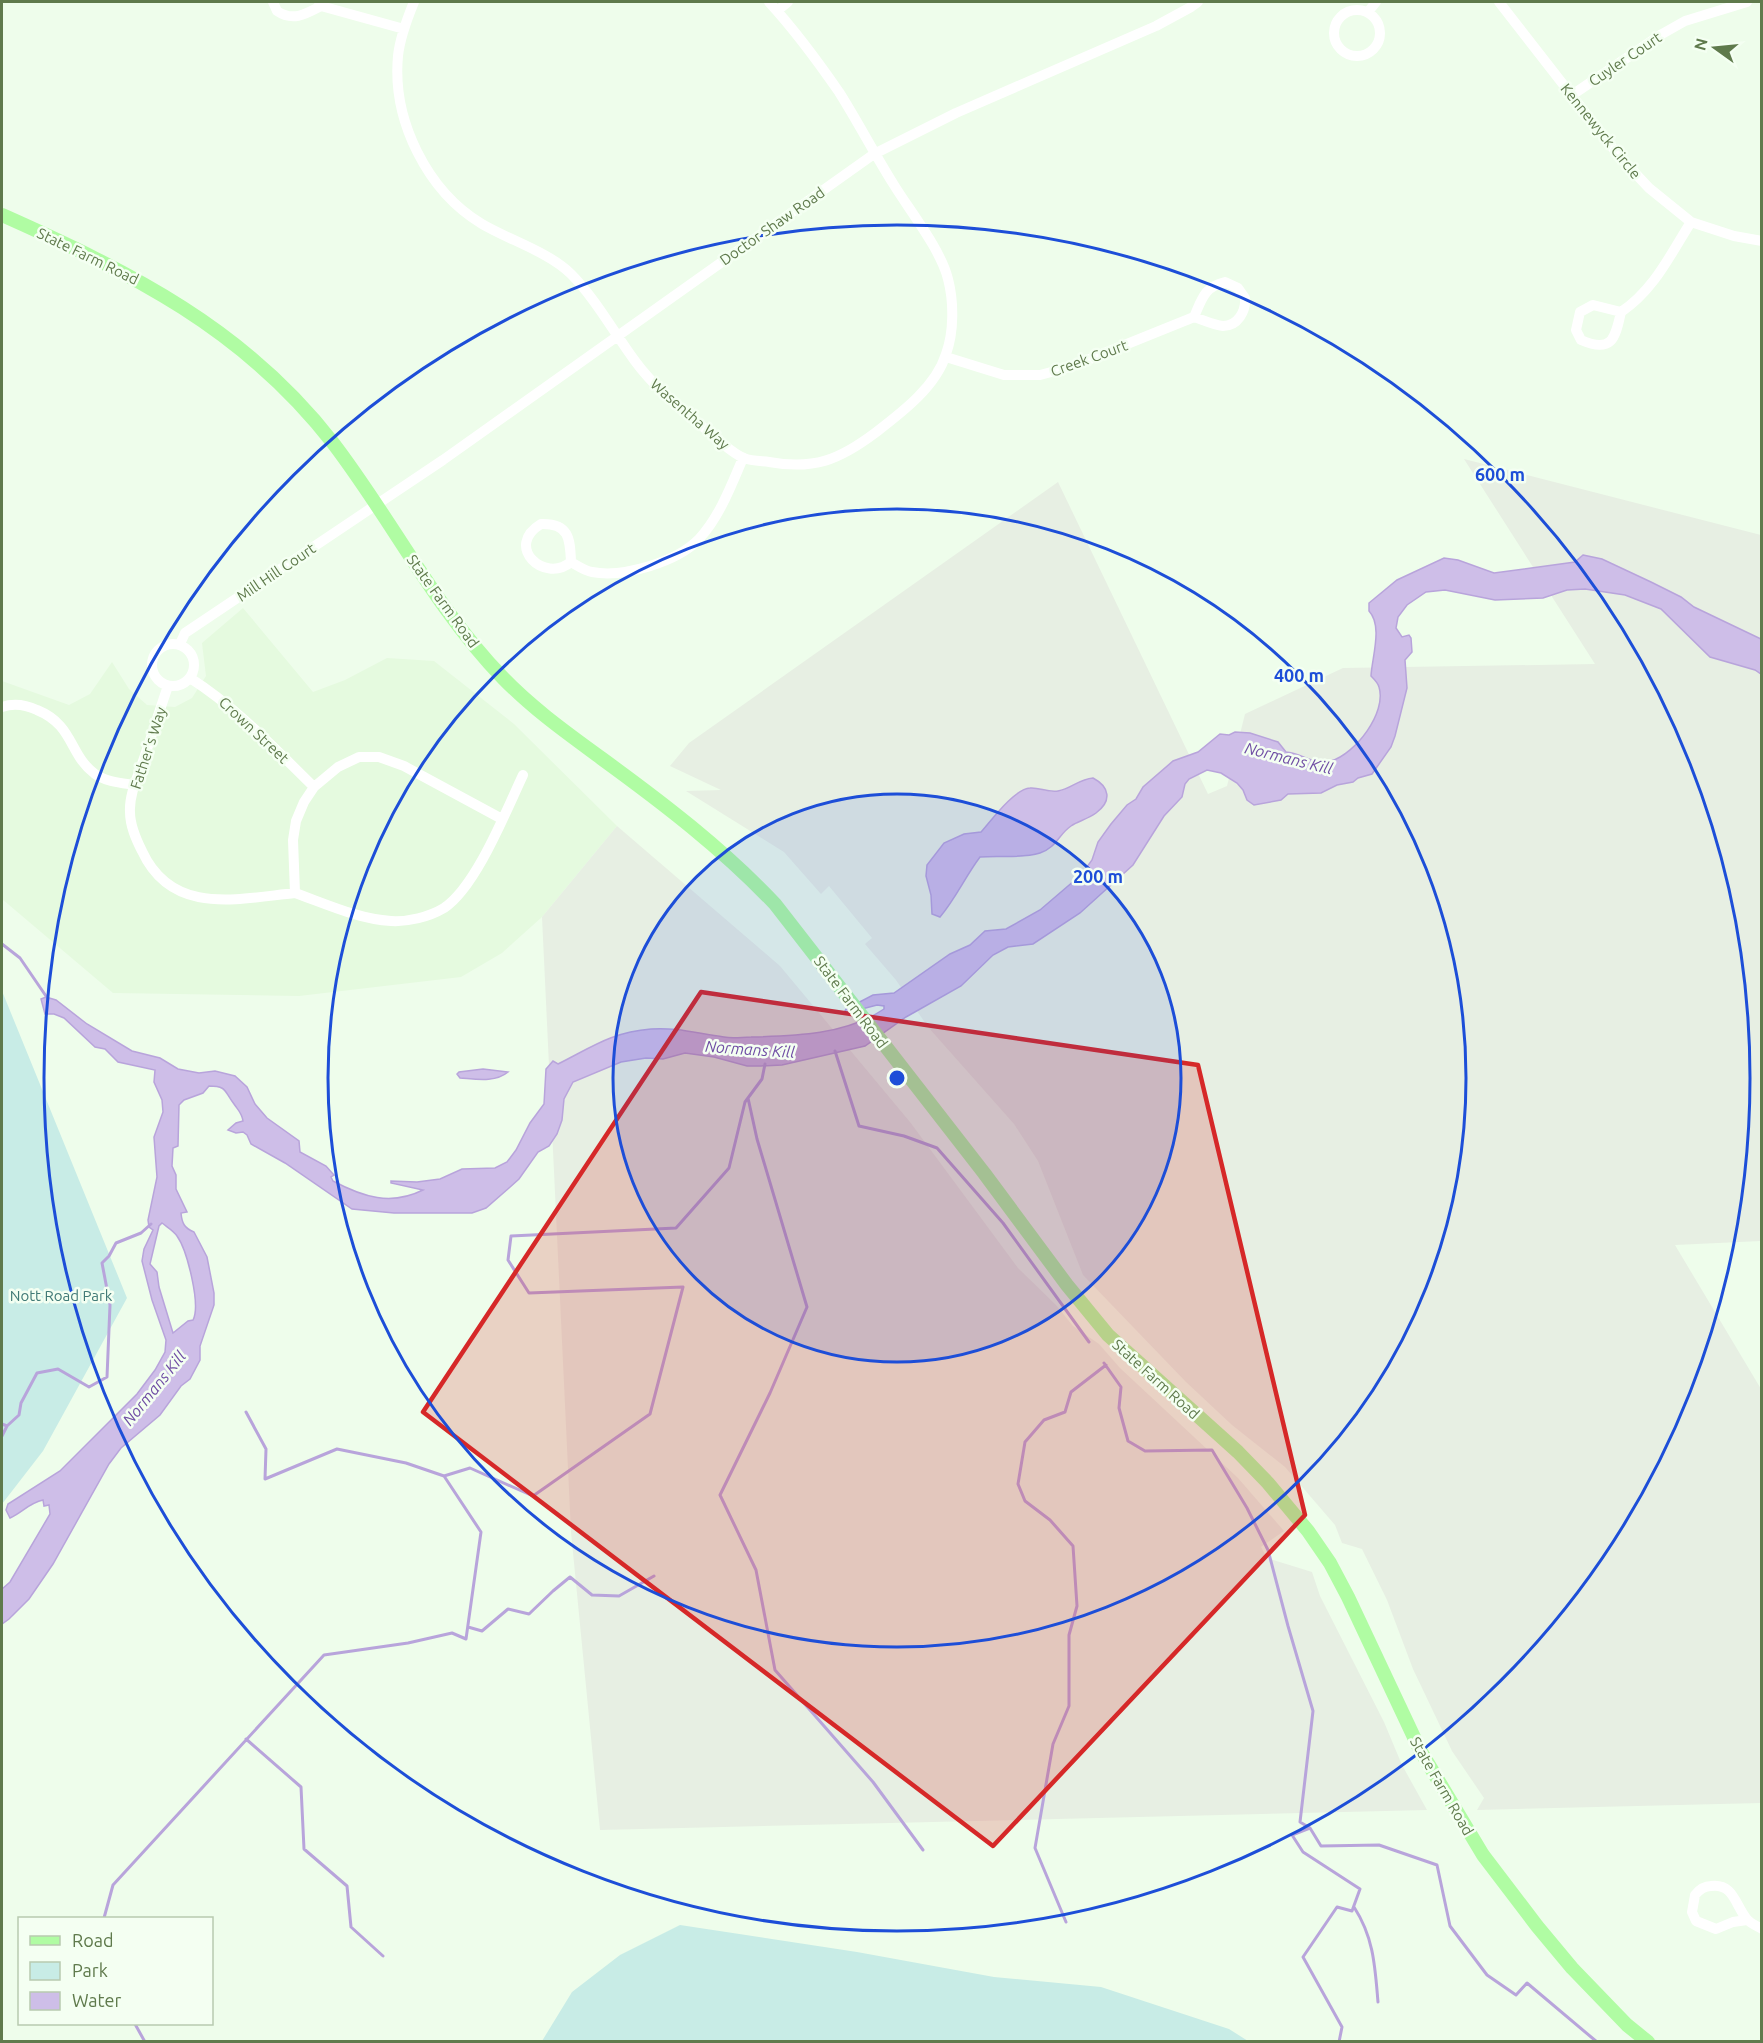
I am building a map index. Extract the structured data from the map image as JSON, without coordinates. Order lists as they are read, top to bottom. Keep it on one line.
{"streets":{"main road":["State Farm Road"],"street":["Cuyler Court","Kennewyck Circle","Doctor Shaw Road","Creek Court","Wasentha Way","Mill Hill Court","Crown Street","Father's Way"]},"crossings":[["Cuyler Court","Kennewyck Circle"],["Doctor Shaw Road","State Farm Road"],["Doctor Shaw Road","Wasentha Way"],["Doctor Shaw Road","Mill Hill Court"],["State Farm Road","Mill Hill Court"],["Creek Court","Wasentha Way"],["Mill Hill Court","Crown Street"],["Mill Hill Court","Father's Way"],["Crown Street","Father's Way"]],"water":["Normans Kill"],"parks":["Nott Road Park"],"legend":["Road","Park","Water"],"north":"left","rings":["600 m","400 m","200 m"]}
